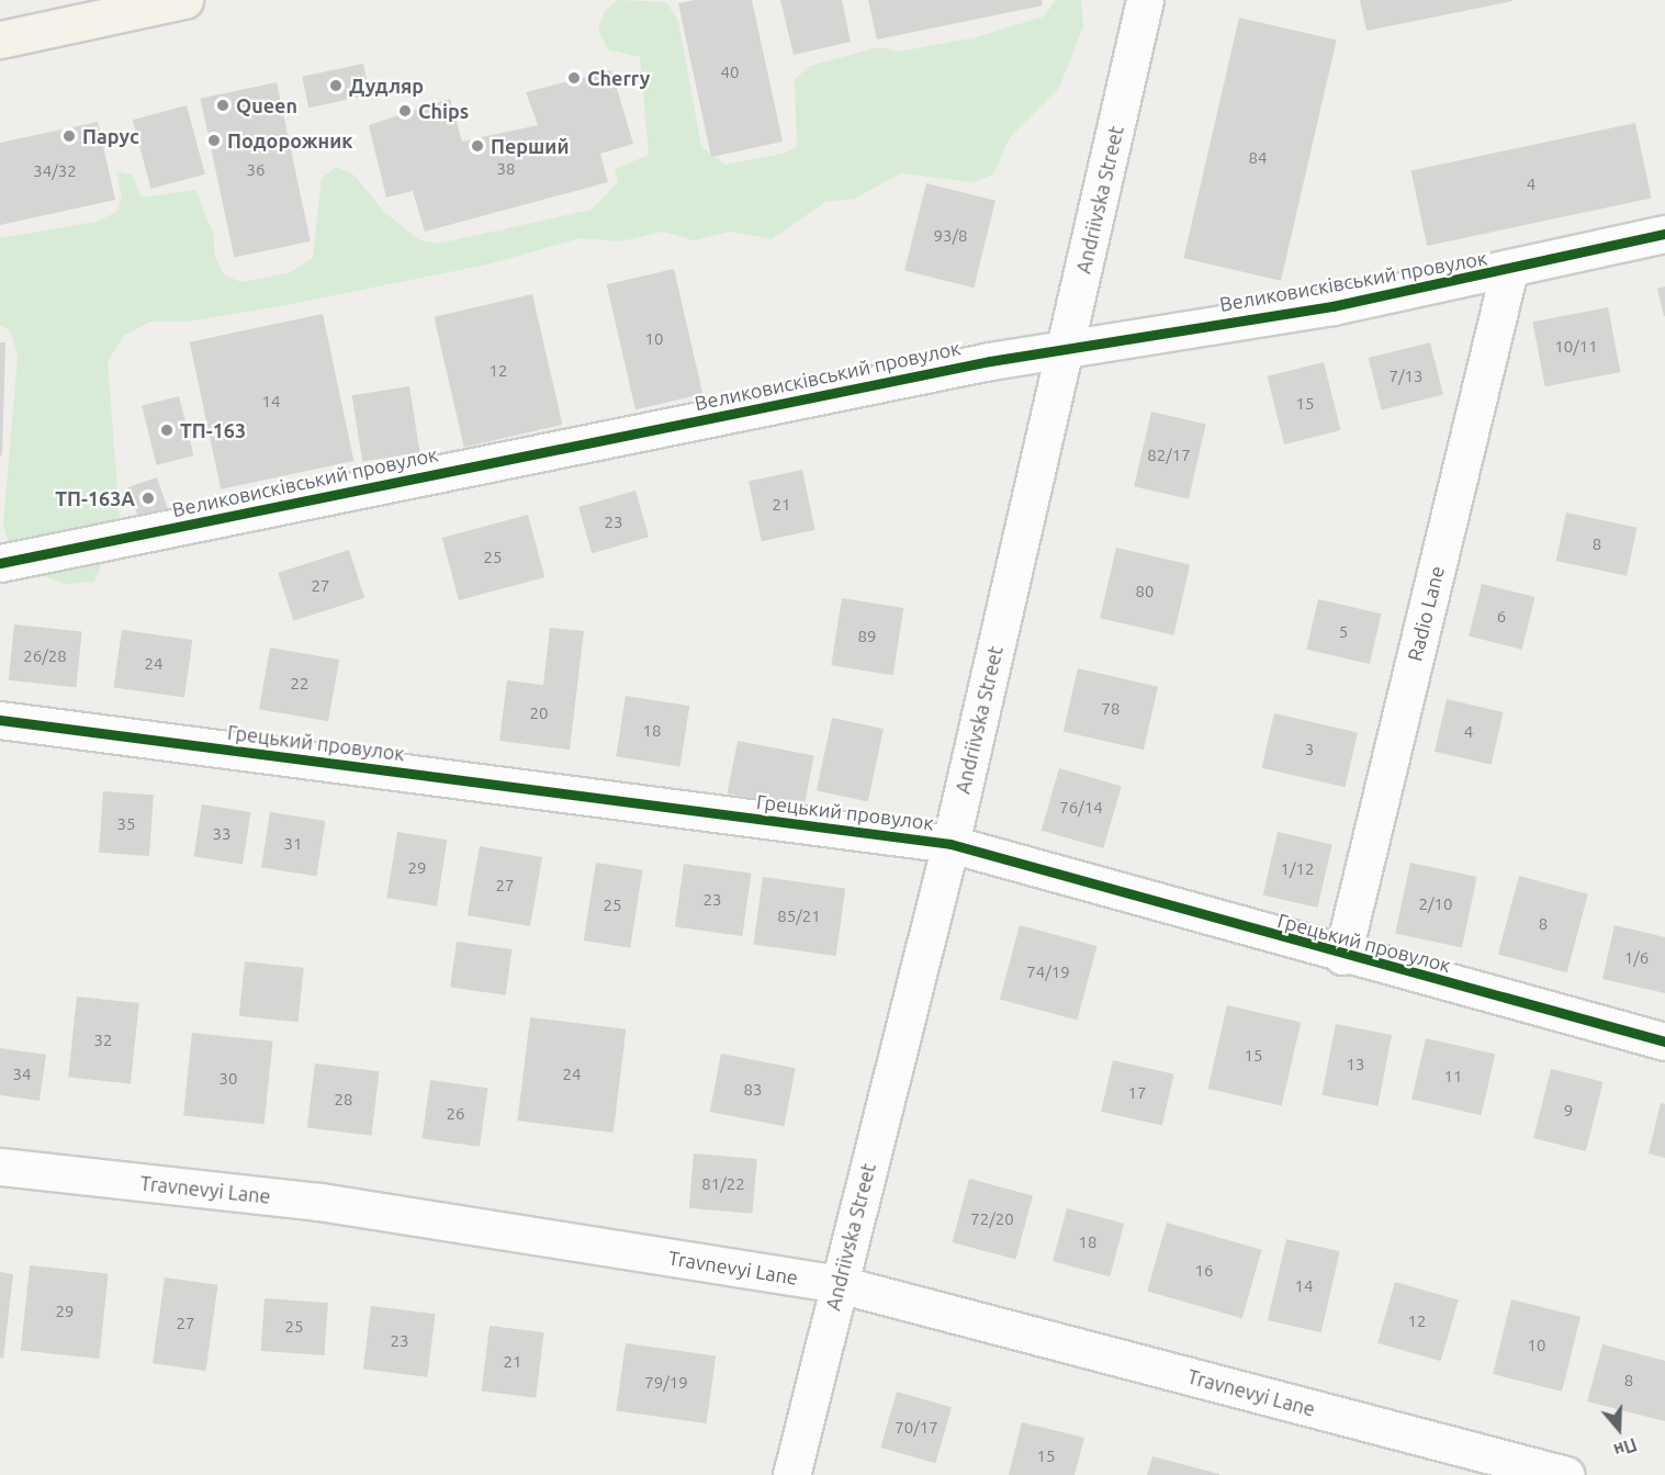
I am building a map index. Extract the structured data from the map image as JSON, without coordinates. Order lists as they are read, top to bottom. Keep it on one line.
{"streets":{"street":["Andriivska Street","Великовисківський провулок","Radio Lane","Грецький провулок","Travnevyi Lane"]},"crossings":[["Andriivska Street","Великовисківський провулок"],["Andriivska Street","Грецький провулок"],["Andriivska Street","Travnevyi Lane"],["Великовисківський провулок","Radio Lane"],["Radio Lane","Грецький провулок"]],"places":["Cherry","Дудляр","Queen","Chips","Парус","Подорожник","Перший","ТП-163","ТП-163А"],"house_numbers":["40","84","38","36","34/32","4","93/8","10","10/11","12","7/13","14","15","82/17","21","23","8","25","27","80","6","5","89","26/28","24","22","78","20","18","4","3","76/14","35","33","31","29","1/12","27","23","2/10","25","85/21","8","1/6","74/19","32","15","13","34","24","11","30","83","17","28","9","26","81/22","72/20","18","16","14","29","12","27","25","23","10","21","8","79/19","70/17","15"],"north":"bottom"}
